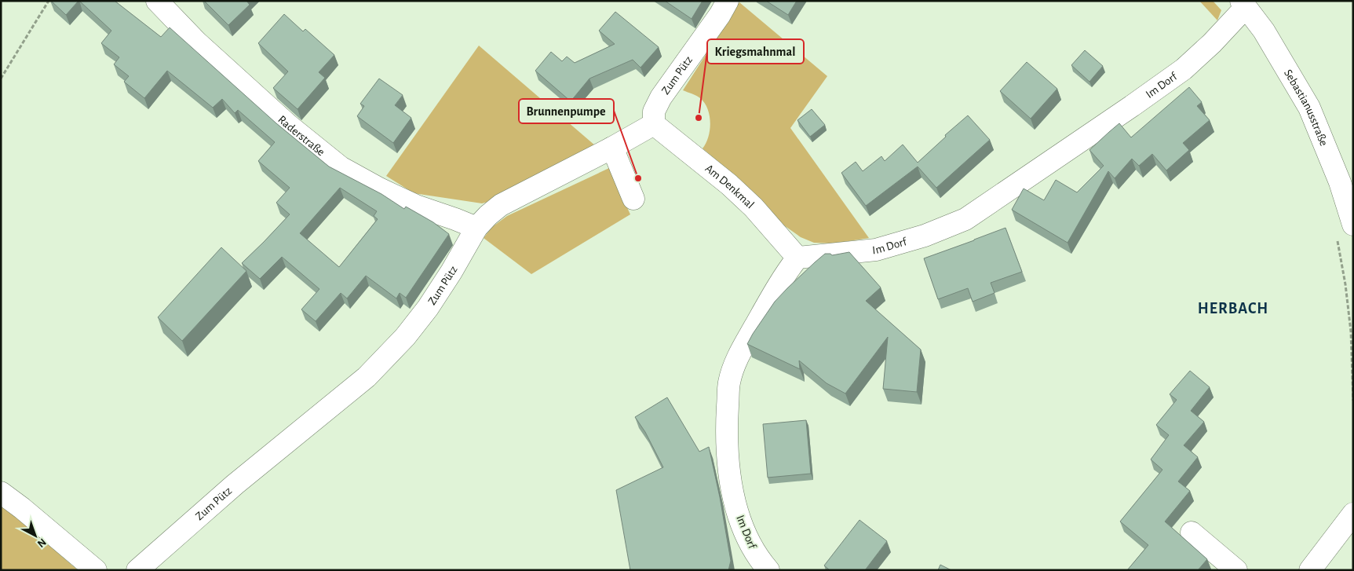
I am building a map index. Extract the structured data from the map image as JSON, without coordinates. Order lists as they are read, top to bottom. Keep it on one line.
{"streets":{"street":["Zum Pütz","Im Dorf","Sebastianusstraße","Raderstraße","Am Denkmal"]},"crossings":[["Zum Pütz","Raderstraße"],["Zum Pütz","Am Denkmal"],["Im Dorf","Sebastianusstraße"],["Im Dorf","Am Denkmal"]],"districts":["HERBACH"],"places":["Kriegsmahnmal","Brunnenpumpe"],"north":"bottom right"}
